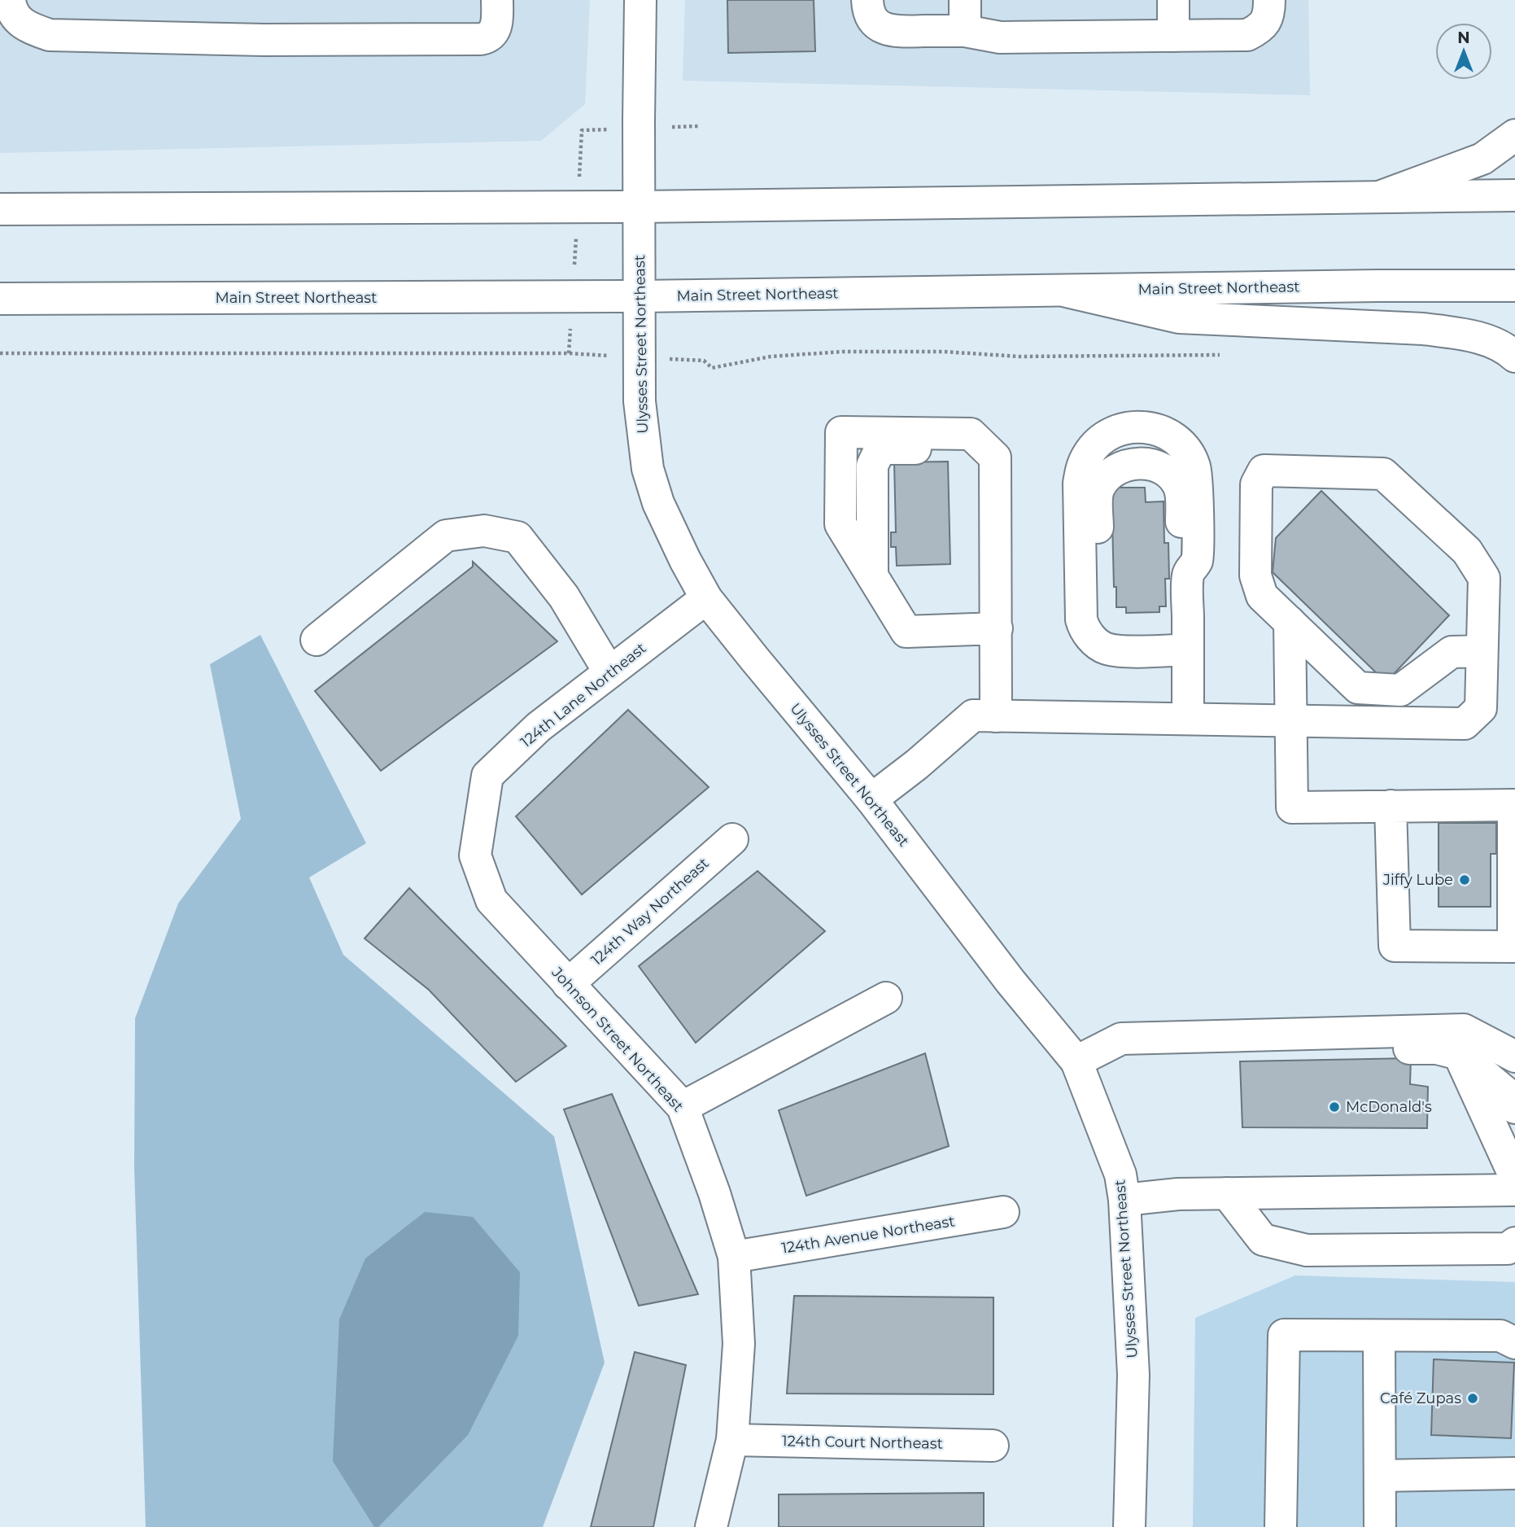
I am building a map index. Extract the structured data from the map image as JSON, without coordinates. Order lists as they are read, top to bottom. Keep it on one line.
{"streets":{"main road":["Main Street Northeast","Ulysses Street Northeast","124th Lane Northeast","124th Way Northeast","Johnson Street Northeast","124th Avenue Northeast","124th Court Northeast"]},"crossings":[["Main Street Northeast","Ulysses Street Northeast"],["Ulysses Street Northeast","124th Lane Northeast"],["124th Lane Northeast","Johnson Street Northeast"],["124th Way Northeast","Johnson Street Northeast"],["Johnson Street Northeast","124th Avenue Northeast"],["Johnson Street Northeast","124th Court Northeast"]],"places":["Jiffy Lube","McDonald's","Café Zupas"],"north":"top"}
